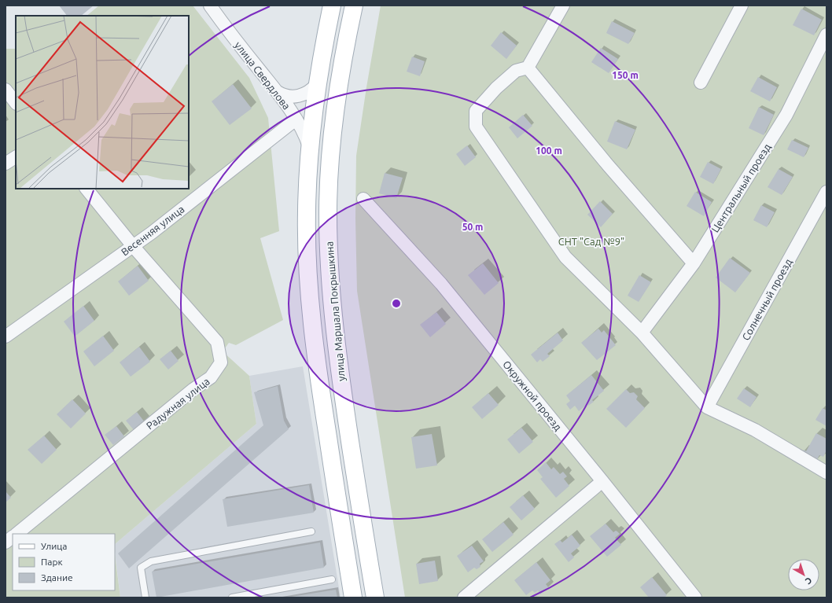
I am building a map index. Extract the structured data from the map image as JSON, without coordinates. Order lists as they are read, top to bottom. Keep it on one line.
{"streets":{"main road":["улица Маршала Покрышкина"],"street":["улица Свердлова","Центральный проезд","Весенняя улица","Солнечный проезд","Окружной проезд","Радужная улица"]},"crossings":[["улица Свердлова","Весенняя улица"],["Весенняя улица","Радужная улица"]],"parks":["СНТ \"Сад №9\""],"legend":["Улица","Парк","Здание"],"north":"bottom right","rings":["150 m","100 m","50 m"]}
